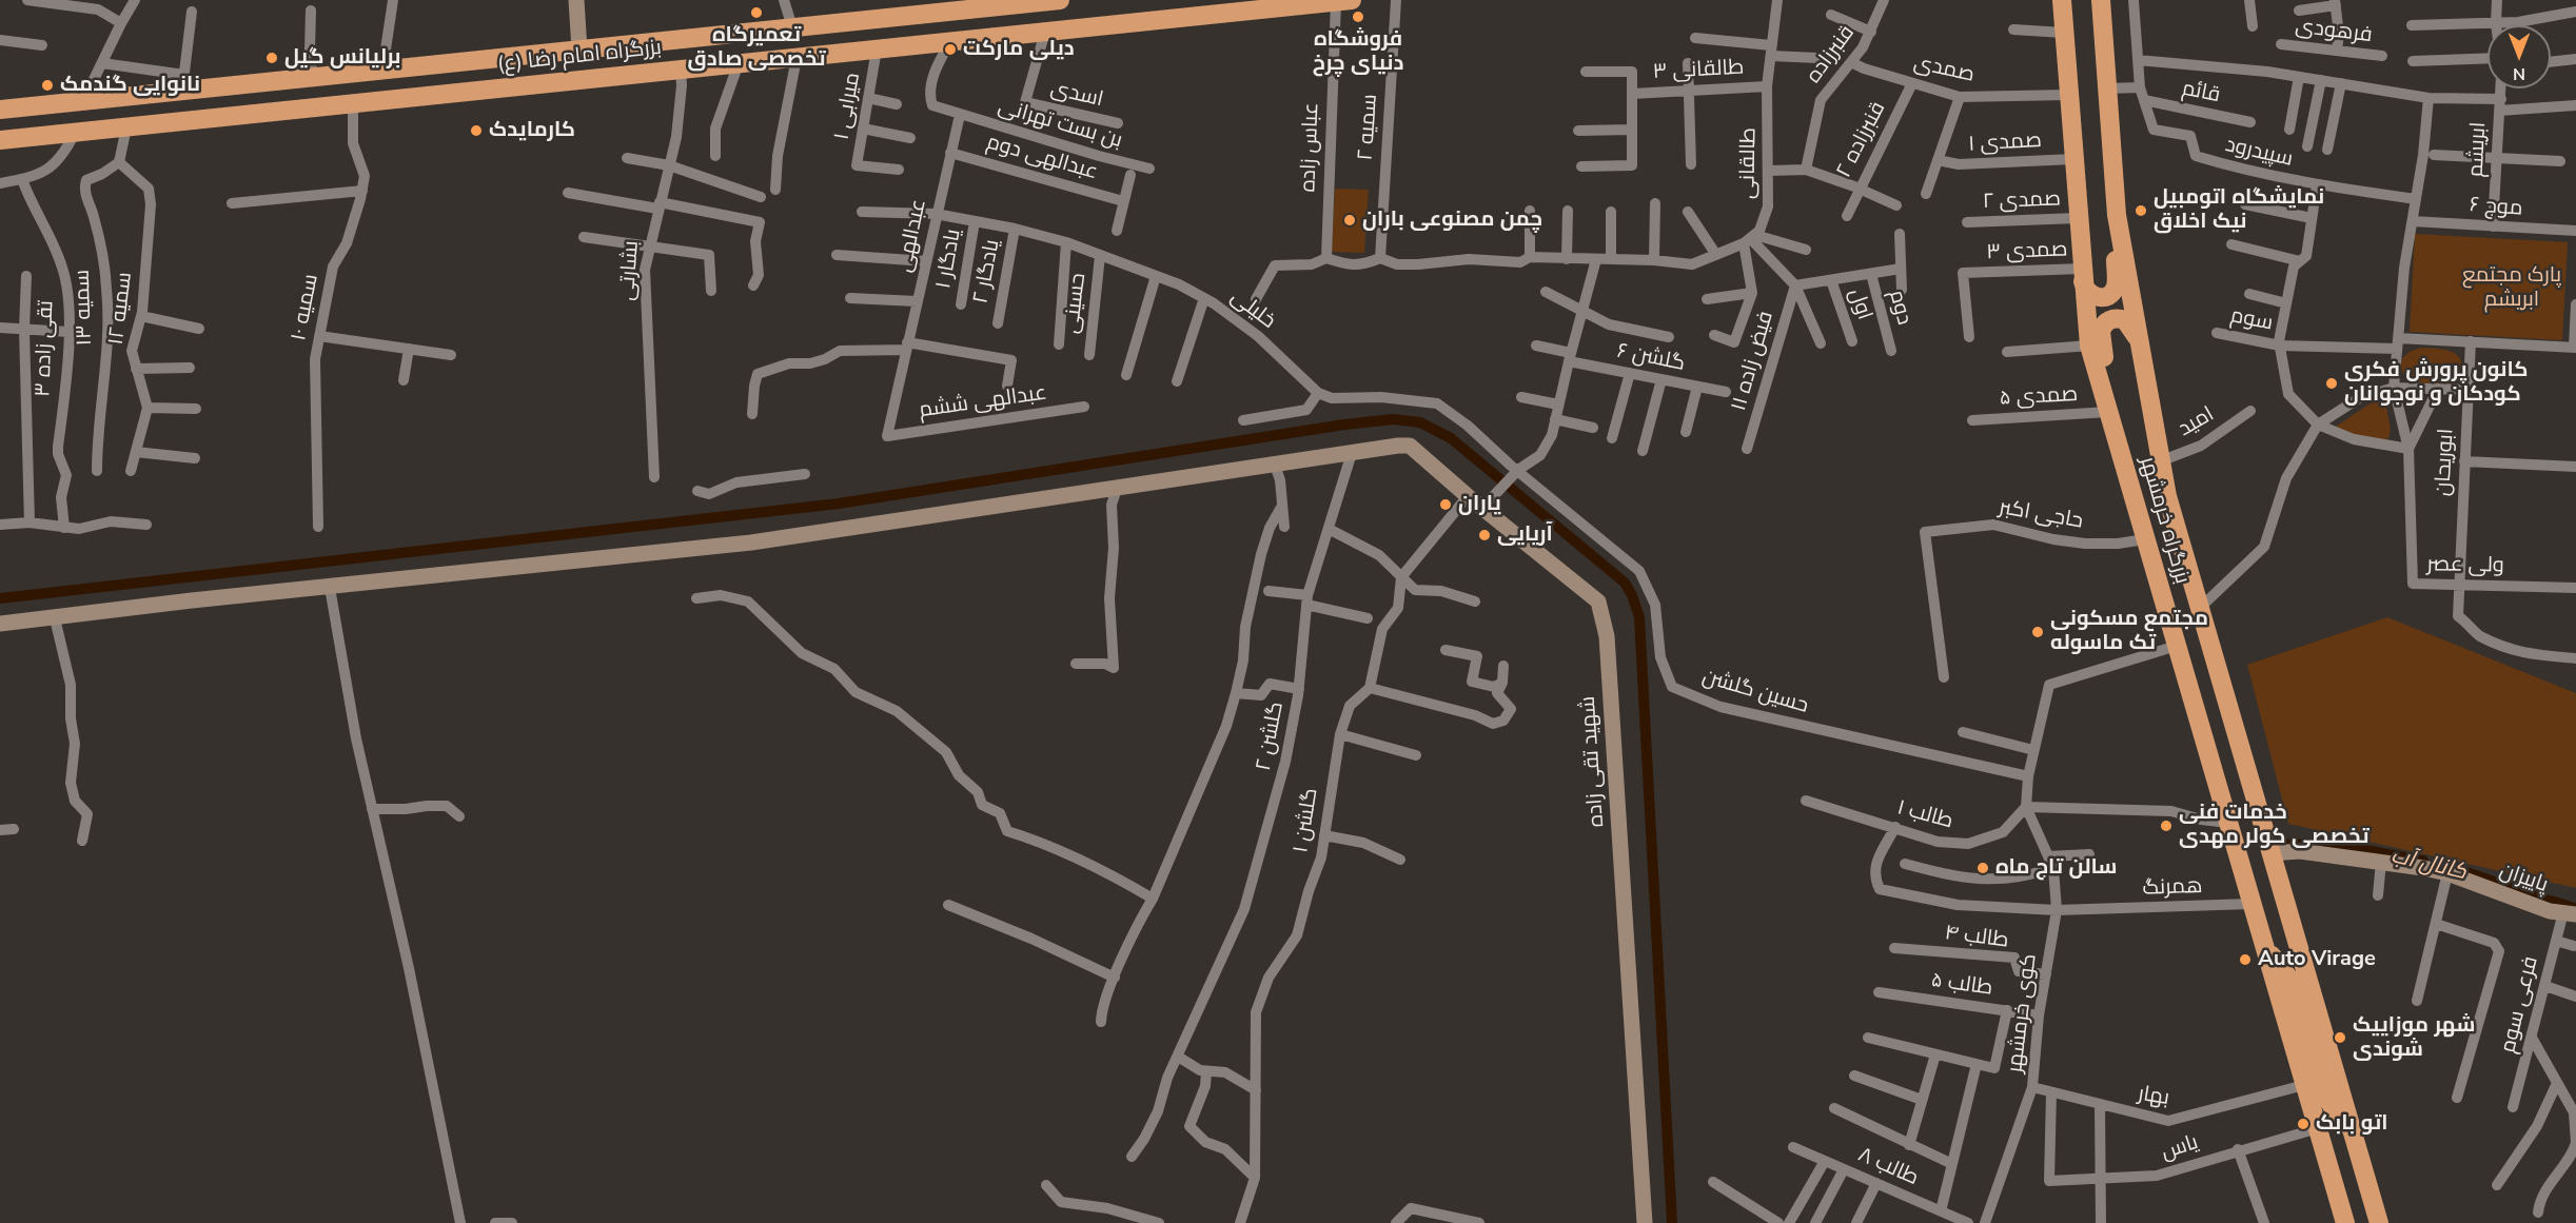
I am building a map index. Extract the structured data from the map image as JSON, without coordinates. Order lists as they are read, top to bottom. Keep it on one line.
{"streets":{"highway":["بزرگراه امام رضا (ع)","بزرگراه خرمشهر"],"main road":["شهید تقی زاده","پاییزان"],"street":["فرهودی","قنبرزاده","صمدی","طالقانی ۳","قائم","اسدی","میرابی ۱","بن بست تهرانی","سمیه ۲","قنبرزاده ۲","صمدی ۱","عباس زاده","ابریشم","سپیدرود","عبدالهی دوم","طالقانی","صمدی ۲","موج ۶","عبدالهی","صمدی ۳","یادگار ۱","بشارتی","یادگار ۲","حسینی","اول","سمیه ۱۳","سمیه ۱۰","دوم","سمیه ۱۲","خلیلی","سوم","تقی زاده ۳","گلشن ۶","فیض زاده ۱۱","صمدی ۵","عبدالهی ششم","امید","ابوریحان","حاجی اکبر","ولی عصر","حسین گلشن","گلشن ۲","طالب ۱","گلشن ۱","همرنگ","طالب ۴","طالب ۵","فرعی سوم","کوی خرمشهر","بهار","یاس","طالب ۸"]},"crossings":[["قنبرزاده","صمدی"],["بزرگراه امام رضا (ع)","اسدی"],["بزرگراه امام رضا (ع)","میرابی ۱"],["بزرگراه امام رضا (ع)","عباس زاده"],["بزرگراه امام رضا (ع)","بشارتی"],["بزرگراه امام رضا (ع)","سمیه ۱۰"],["صمدی","قنبرزاده ۲"],["صمدی","بزرگراه خرمشهر"],["طالقانی ۳","طالقانی"],["قائم","سپیدرود"],["بن بست تهرانی","عبدالهی"],["صمدی ۱","بزرگراه خرمشهر"],["ابریشم","موج ۶"],["عبدالهی دوم","عبدالهی"],["صمدی ۲","بزرگراه خرمشهر"],["عبدالهی","خلیلی"],["عبدالهی","عبدالهی ششم"],["صمدی ۳","بزرگراه خرمشهر"],["یادگار ۱","خلیلی"],["یادگار ۲","خلیلی"],["حسینی","خلیلی"],["سمیه ۱۳","سمیه ۱۲"],["سوم","ابوریحان"],["صمدی ۵","بزرگراه خرمشهر"],["امید","بزرگراه خرمشهر"],["ابوریحان","ولی عصر"],["حاجی اکبر","بزرگراه خرمشهر"],["بزرگراه خرمشهر","پاییزان"],["بزرگراه خرمشهر","همرنگ"],["بزرگراه خرمشهر","کوی خرمشهر"],["بزرگراه خرمشهر","بهار"],["بزرگراه خرمشهر","یاس"],["حسین گلشن","کوی خرمشهر"],["گلشن ۲","شهید تقی زاده"],["طالب ۱","همرنگ"],["طالب ۱","کوی خرمشهر"],["پاییزان","فرعی سوم"],["همرنگ","کوی خرمشهر"],["طالب ۴","کوی خرمشهر"],["طالب ۵","کوی خرمشهر"],["کوی خرمشهر","بهار"],["بهار","یاس"]],"water":["کانال آب"],"parks":["پارک مجتمع ابریشم"],"places":["تعمیرگاه تخصصی صادق","فروشگاه دنیای چرخ","دیلی مارکت","برلیانس گیل","نانوایی گندمک","کارمایدک","نمایشگاه اتومبیل نیک اخلاق","چمن مصنوعی باران","کانون پرورش فکری کودکان و نوجوانان","یاران","آریایی","مجتمع مسکونی تک ماسوله","خدمات فنی تخصصی کولر مهدی","سالن تاج ماه","Auto Virage","شهر موزاییک شوندی","اتو بابک"],"north":"bottom"}
